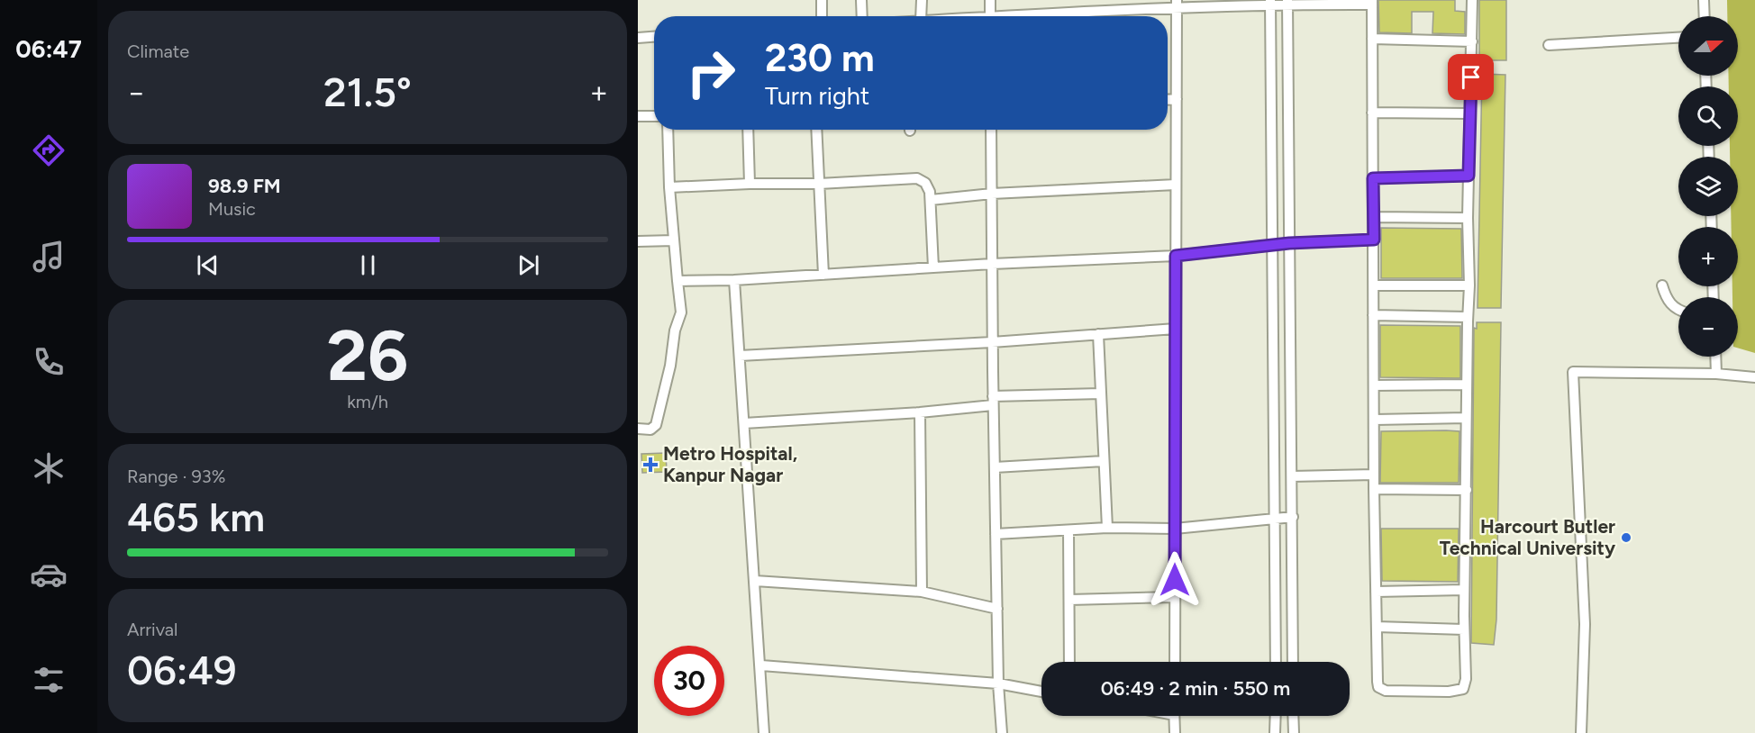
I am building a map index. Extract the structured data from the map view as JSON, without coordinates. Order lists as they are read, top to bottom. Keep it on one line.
{"places":{"health":["Metro Hospital, Kanpur Nagar"],"other":["Harcourt Butler Technical University"]},"north":"right","page":{"tabs":"06:47","tile":["Climate",["26","km/h"],["Range · 93%","465 km"],["Arrival","06:49"]],"map_buttons":["+","−"],"turn":["230 m","Turn right"],"heat":["−","21.5°","+"],"song":["98.9 FM","Music"],"limit":"30","trip":"06:49 · 2 min · 550 m"}}
